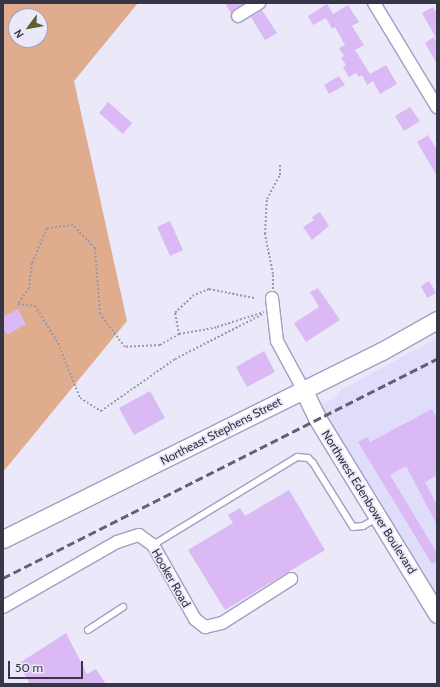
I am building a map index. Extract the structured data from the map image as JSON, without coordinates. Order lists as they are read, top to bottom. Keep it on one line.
{"streets":{"main road":["Northeast Stephens Street","Northwest Edenbower Boulevard"],"street":["Hooker Road"]},"crossings":[["Northeast Stephens Street","Northwest Edenbower Boulevard"]],"scale_bar":"50 m","north":"bottom left"}
